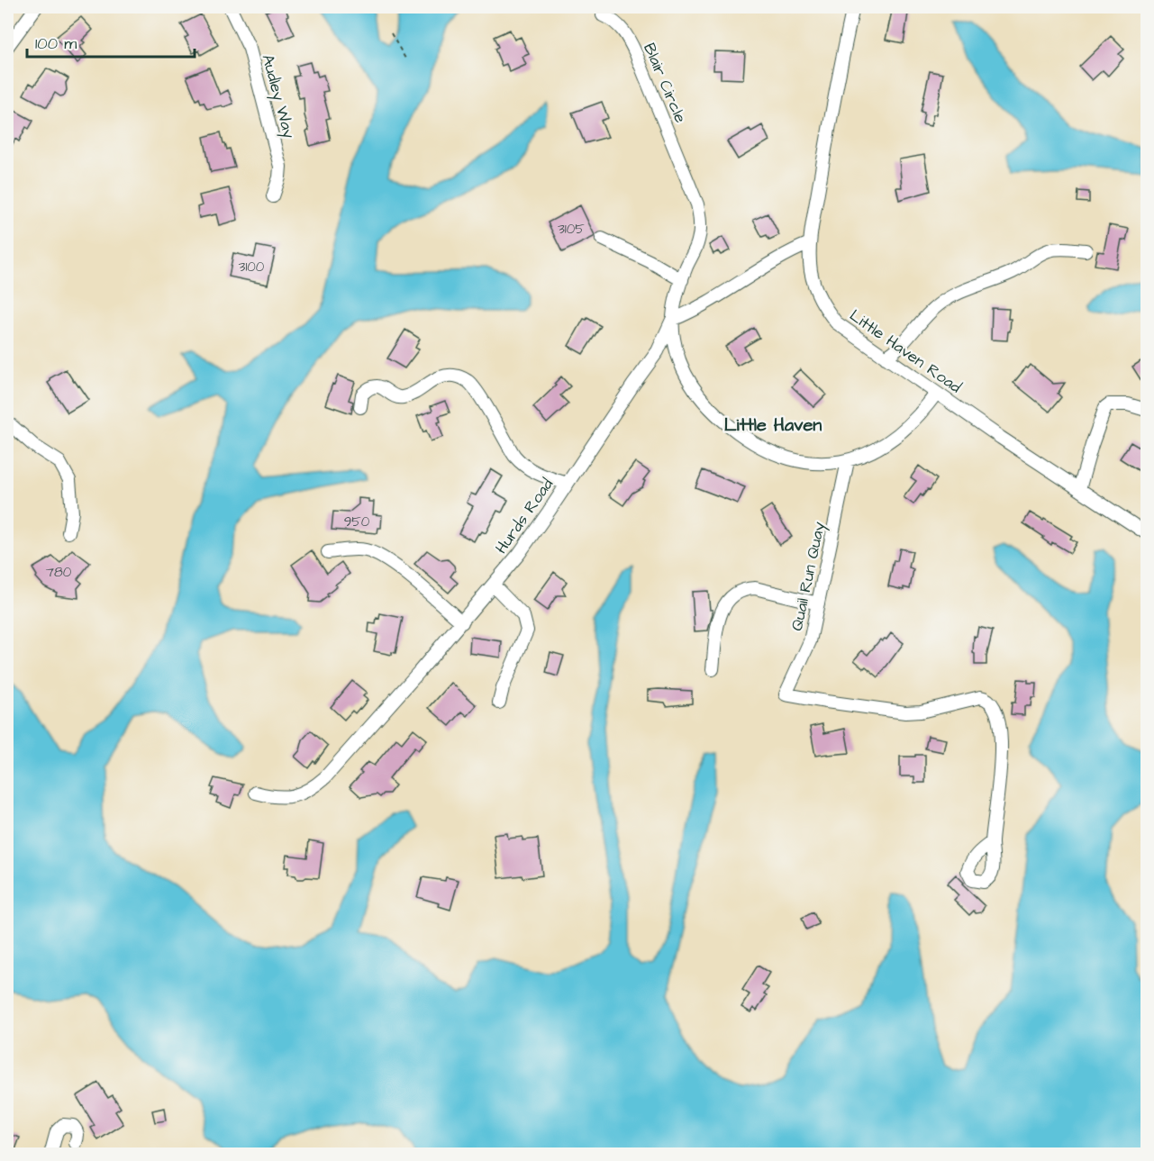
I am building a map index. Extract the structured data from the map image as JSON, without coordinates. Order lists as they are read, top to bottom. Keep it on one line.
{"streets":{"street":["Blair Circle","Audley Way","Little Haven Road","Hurds Road","Quail Run Quay"]},"crossings":[["Blair Circle","Hurds Road"]],"districts":["Little Haven"],"house_numbers":["3105","3100","950","780"],"scale_bar":"100 m"}
